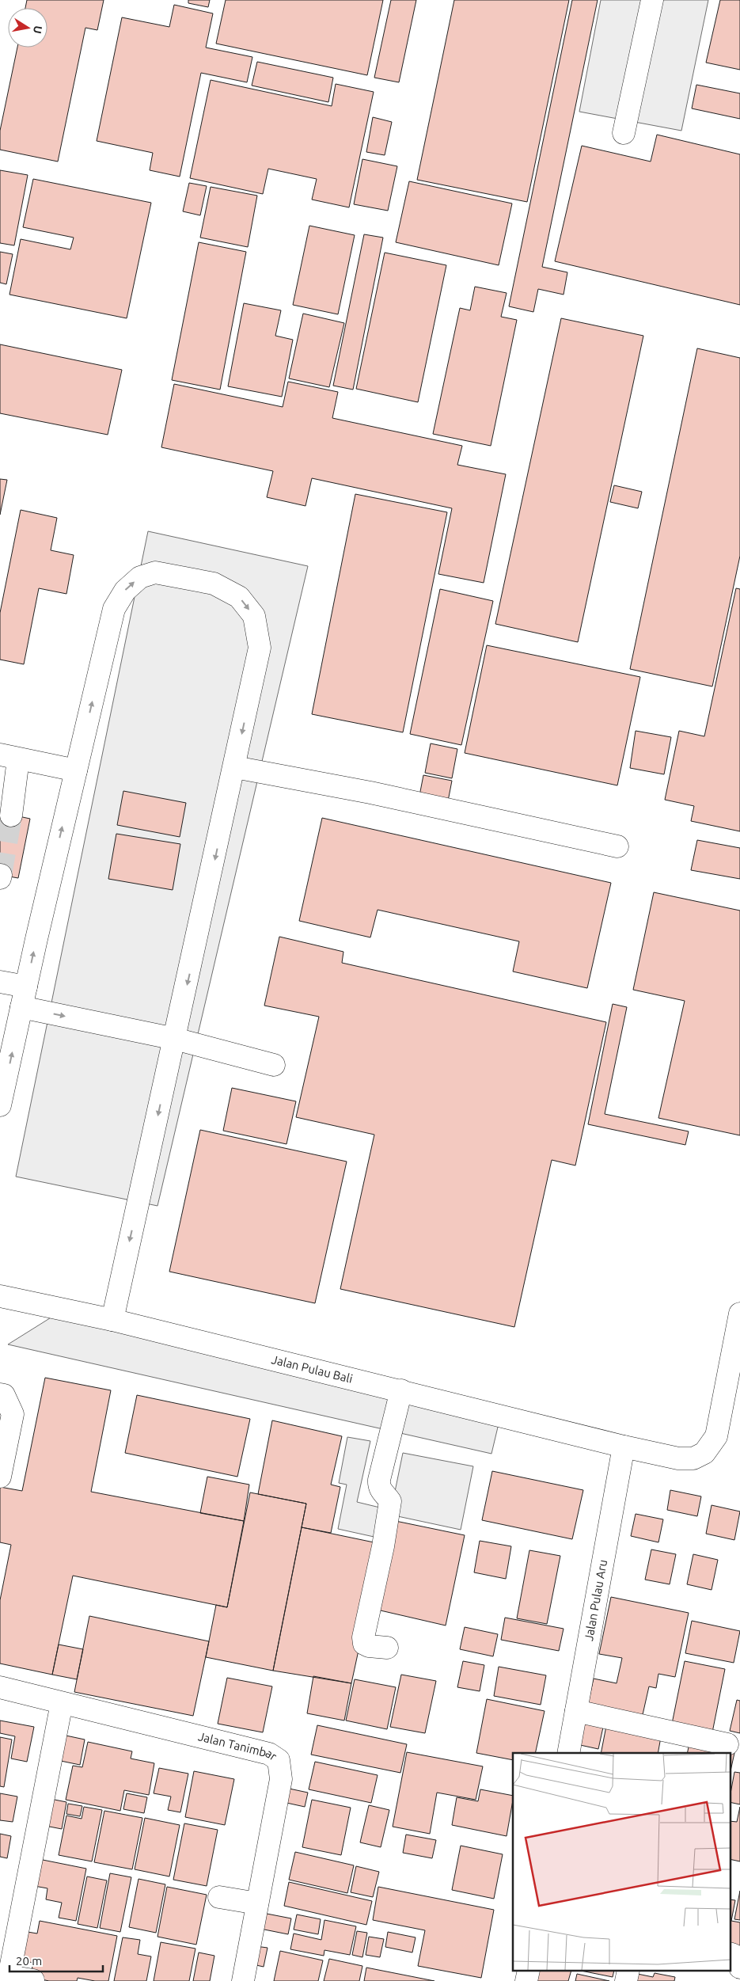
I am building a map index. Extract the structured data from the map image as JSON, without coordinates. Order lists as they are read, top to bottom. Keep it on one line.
{"streets":{"street":["Jalan Pulau Bali","Jalan Pulau Aru","Jalan Tanimbar"]},"crossings":[["Jalan Pulau Bali","Jalan Pulau Aru"]],"scale_bar":"20 m","north":"right"}
